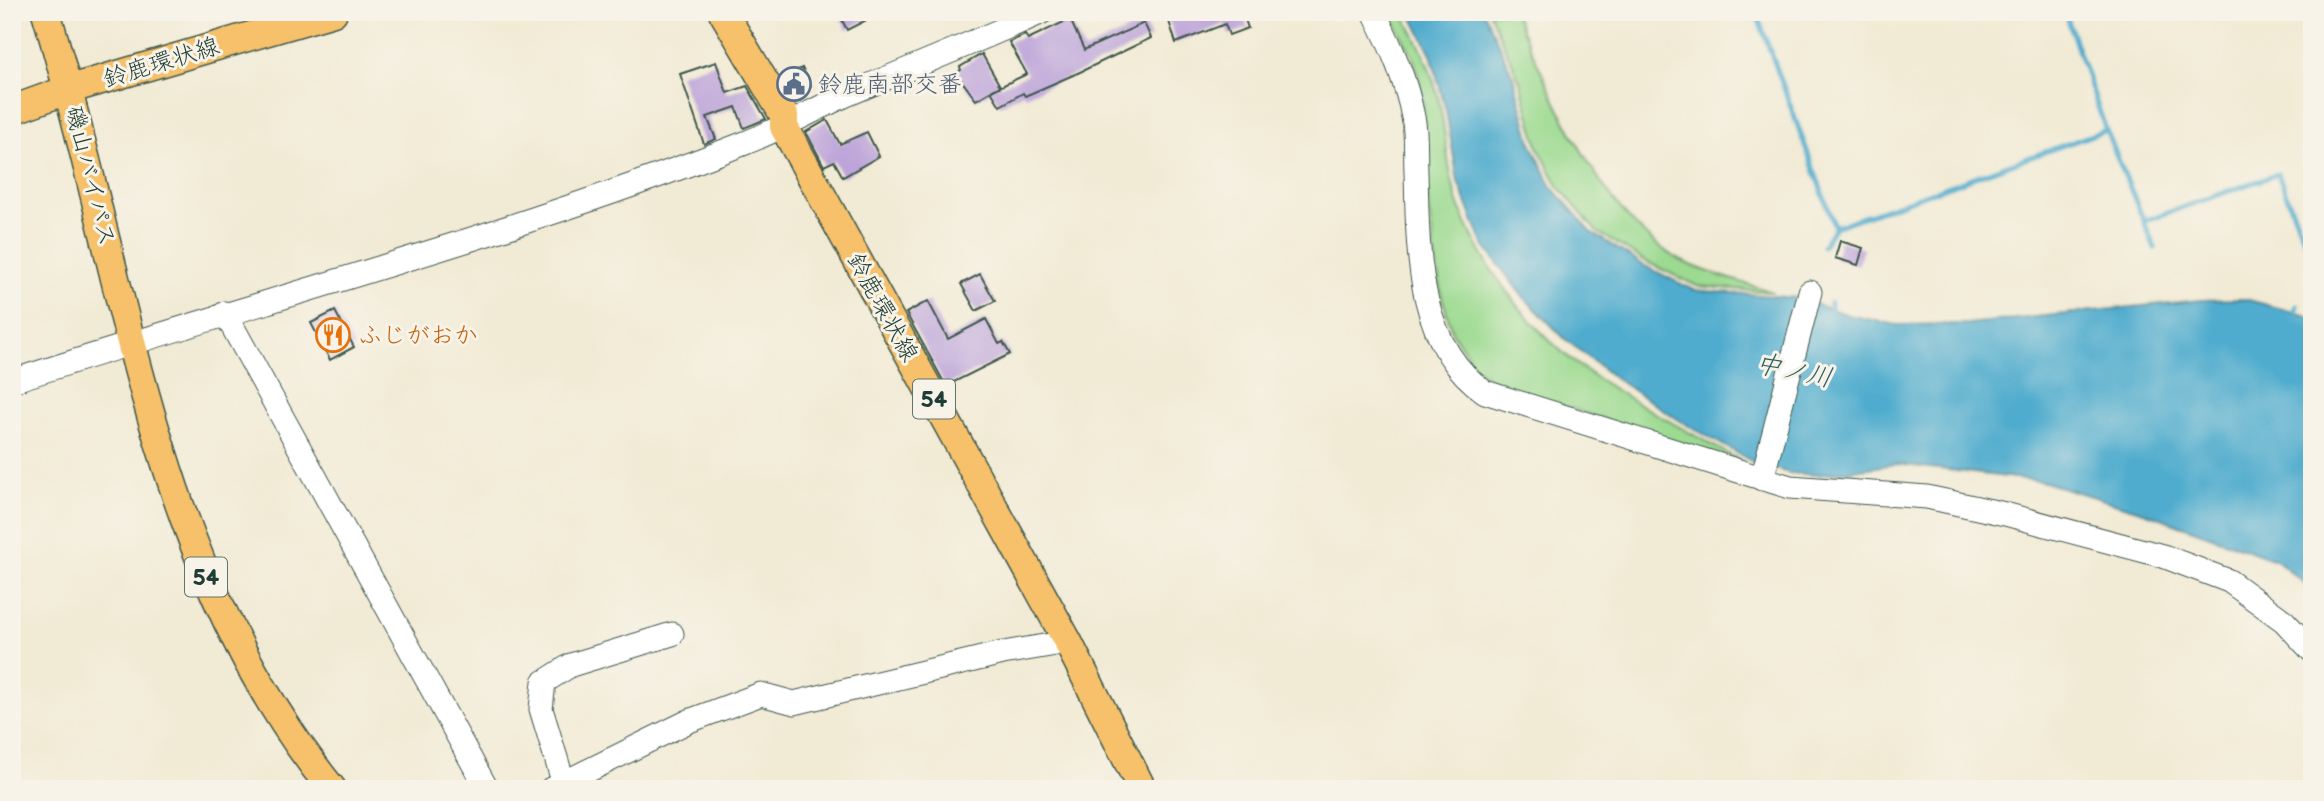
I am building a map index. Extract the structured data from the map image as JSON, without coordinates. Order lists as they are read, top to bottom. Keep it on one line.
{"streets":{"main road":["鈴鹿環状線","磯山バイパス","54"]},"crossings":[["鈴鹿環状線","磯山バイパス"],["磯山バイパス","54"]],"water":["中ノ川"],"places":{"public building":["鈴鹿南部交番"],"restaurant":["ふじがおか"]}}
